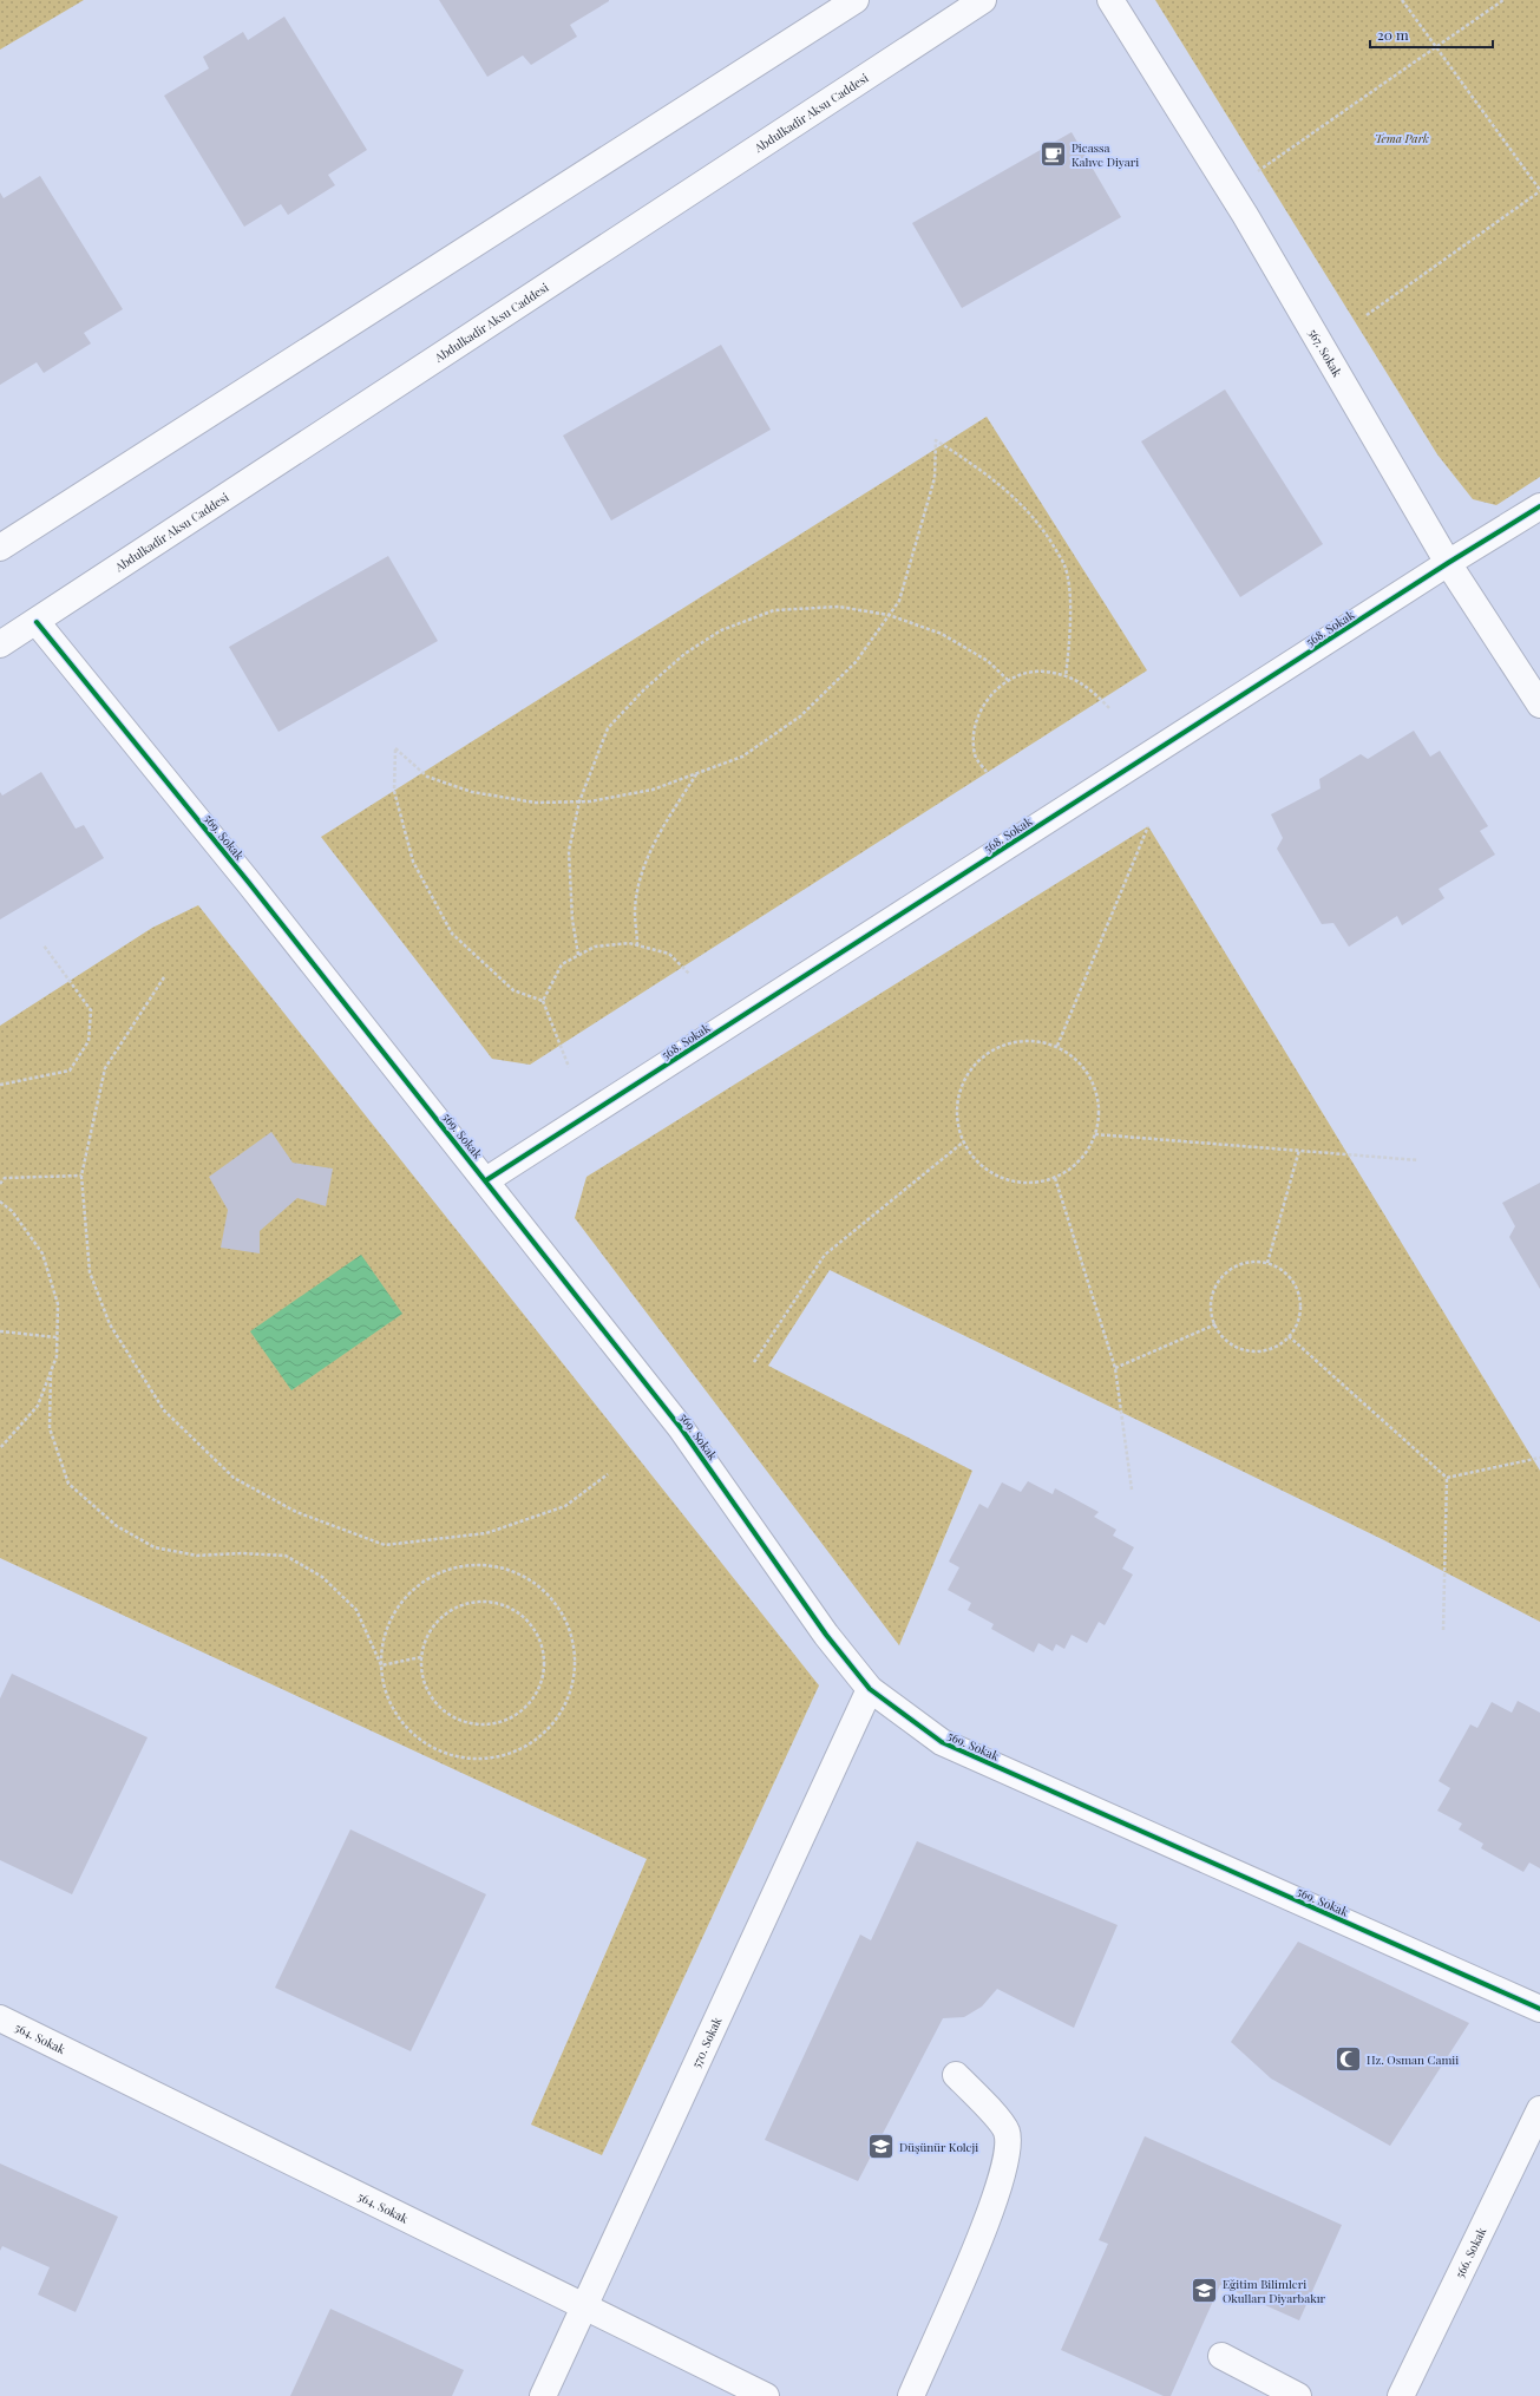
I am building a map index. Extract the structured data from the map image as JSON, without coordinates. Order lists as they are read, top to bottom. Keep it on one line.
{"streets":{"street":["Abdulkadir Aksu Caddesi","567. Sokak","568. Sokak","569. Sokak","564. Sokak","570. Sokak","566. Sokak"]},"crossings":[["Abdulkadir Aksu Caddesi","569. Sokak"],["567. Sokak","568. Sokak"],["568. Sokak","569. Sokak"],["569. Sokak","570. Sokak"],["564. Sokak","570. Sokak"]],"parks":["Tema Park"],"places":{"cafe":["Picassa Kahve Diyari"],"mosque":["Hz. Osman Camii"],"school or university":["Düşünür Koleji","Eğitim Bilimleri Okulları Diyarbakır"]},"scale_bar":"20 m"}
